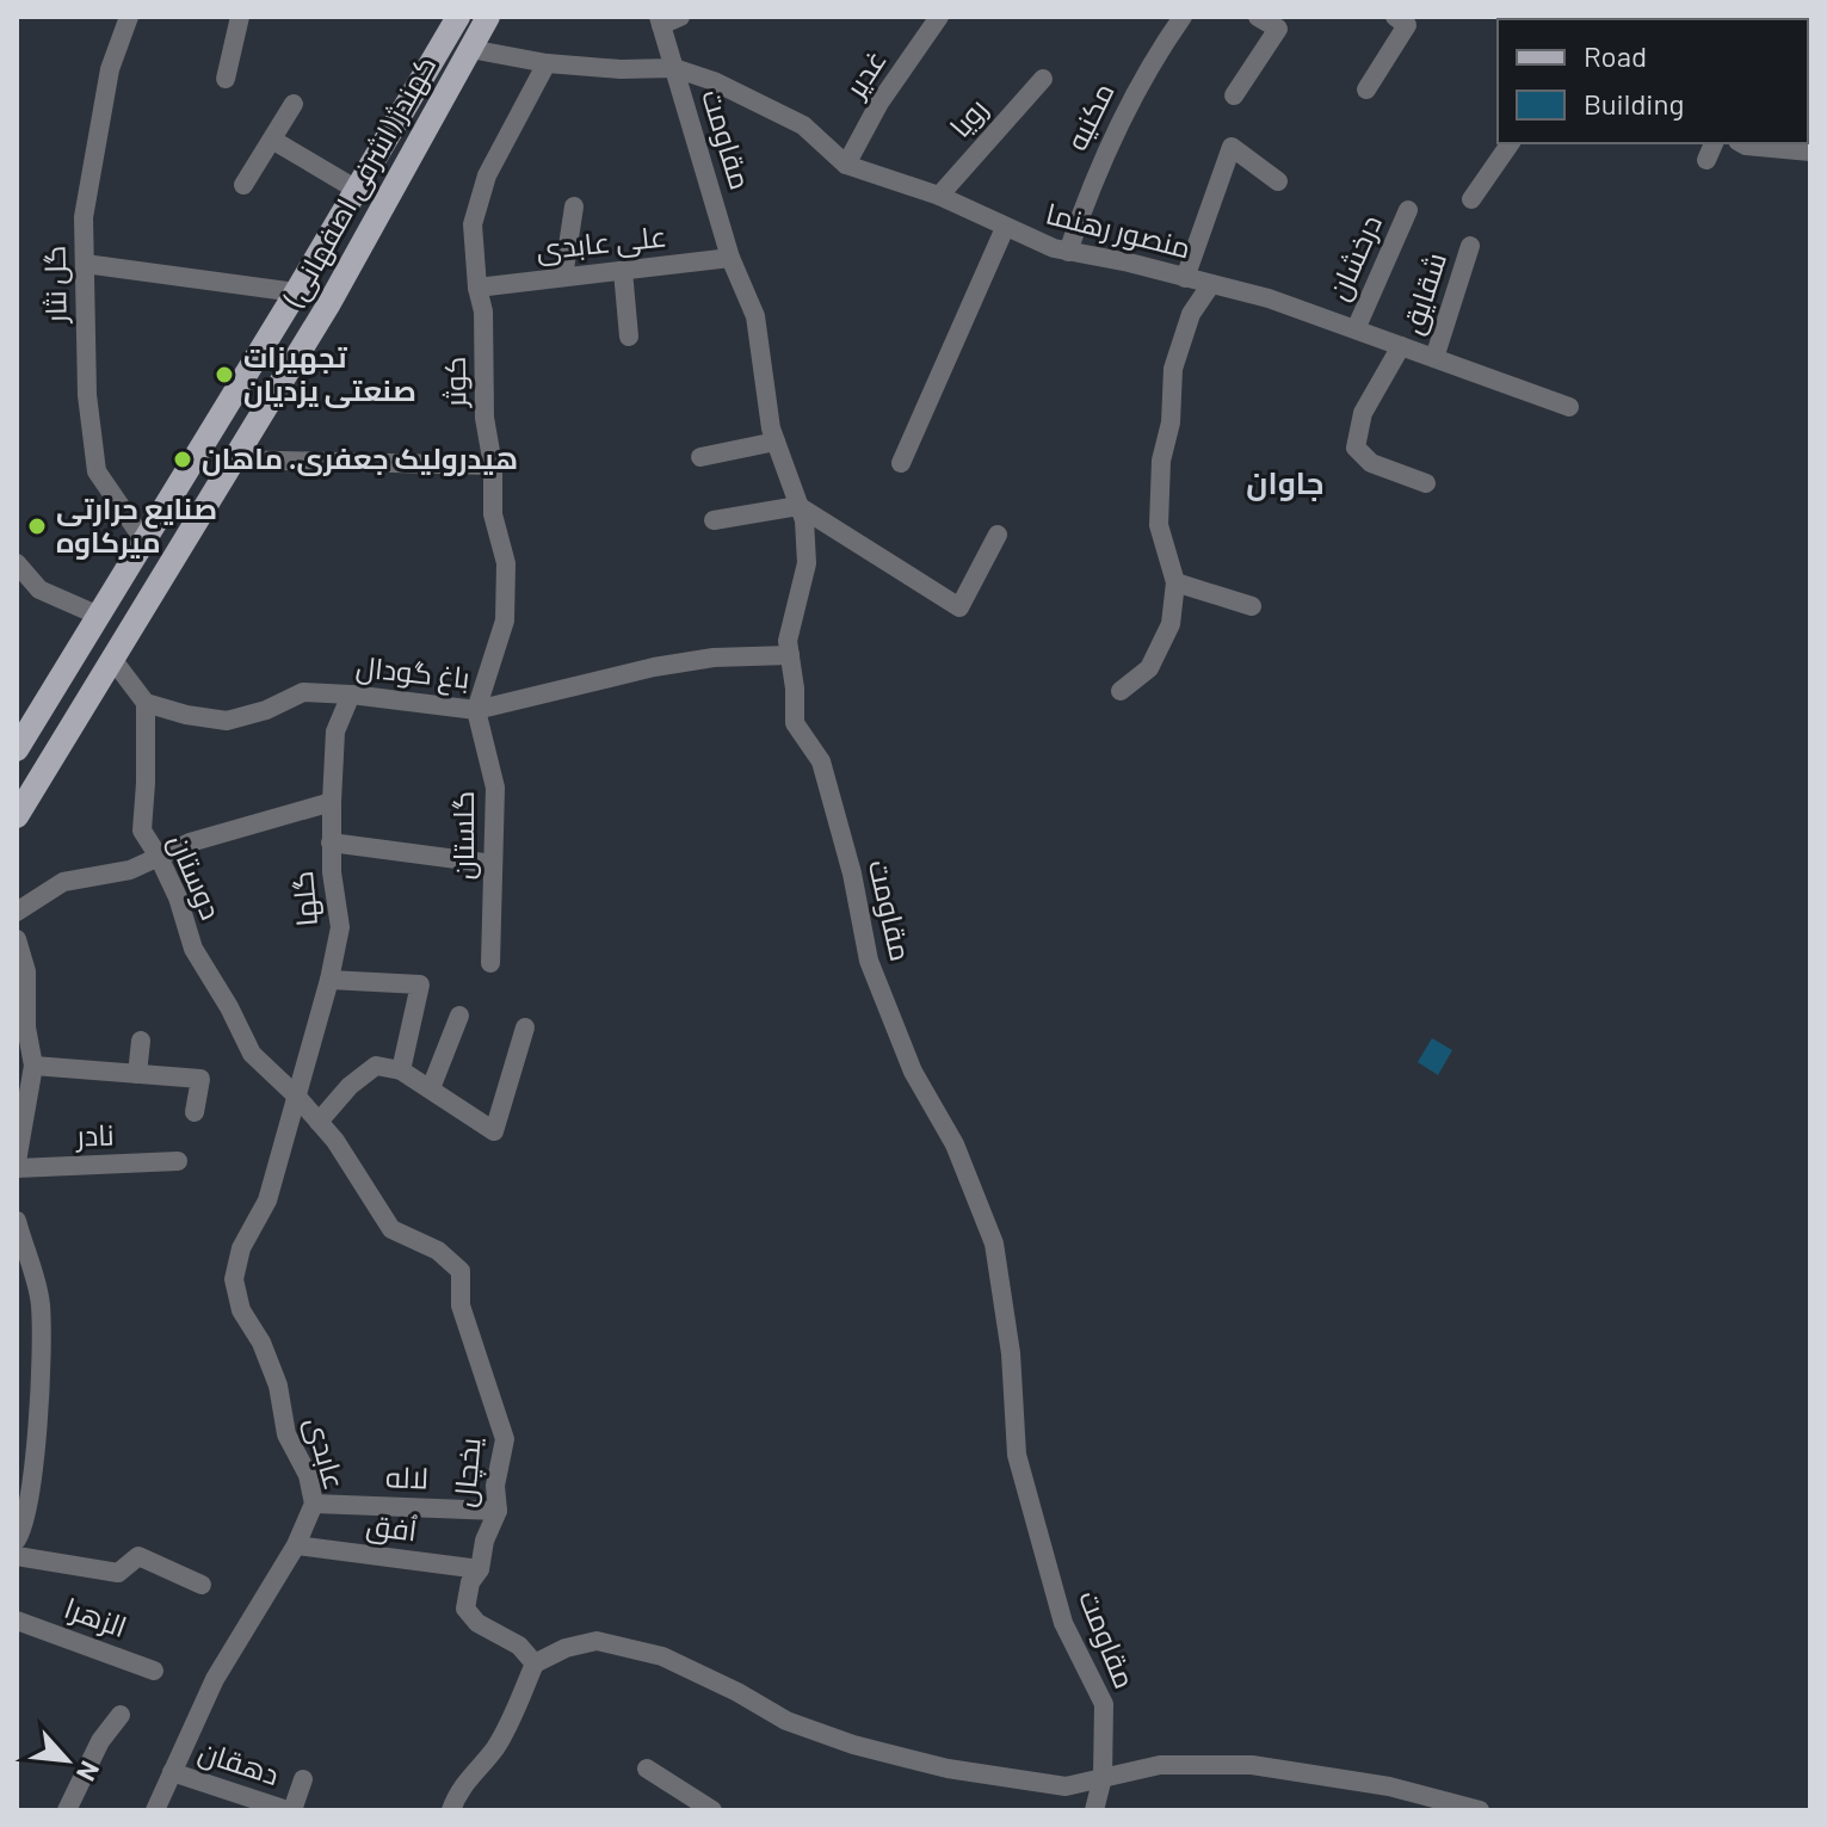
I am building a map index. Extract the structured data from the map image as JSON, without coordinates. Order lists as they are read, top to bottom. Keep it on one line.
{"streets":{"main road":["کهندژ (اشرفی اصفهانی)"],"street":["غدیر","مکنیه","رویا","مقاومت","منصور رهنما","علی عابدی","درخشان","گل نثار","شقایق","کوثر","باغ گودال","گلستان","دوستان","گلها","نادر","عابدی","یخچال","لاله","اُفق","الزهرا","دهقان"]},"crossings":[["غدیر","منصور رهنما"],["مکنیه","منصور رهنما"],["رویا","منصور رهنما"],["مقاومت","منصور رهنما"],["مقاومت","علی عابدی"],["مقاومت","باغ گودال"],["کهندژ (اشرفی اصفهانی)","گل نثار"],["منصور رهنما","درخشان"],["منصور رهنما","شقایق"],["علی عابدی","کوثر"],["کوثر","باغ گودال"],["کوثر","گلستان"],["باغ گودال","گلستان"],["باغ گودال","دوستان"],["باغ گودال","گلها"],["دوستان","گلها"],["دوستان","عابدی"],["دوستان","یخچال"],["گلها","عابدی"],["گلها","یخچال"],["عابدی","یخچال"],["عابدی","لاله"],["عابدی","اُفق"],["عابدی","دهقان"],["یخچال","لاله"],["یخچال","اُفق"]],"districts":["جاوان"],"places":["تجهیزات صنعتی یزدیان","هیدرولیک جعفری. ماهان","صنایع حرارتی میرکاوه"],"legend":["Road","Building"],"north":"bottom right"}
